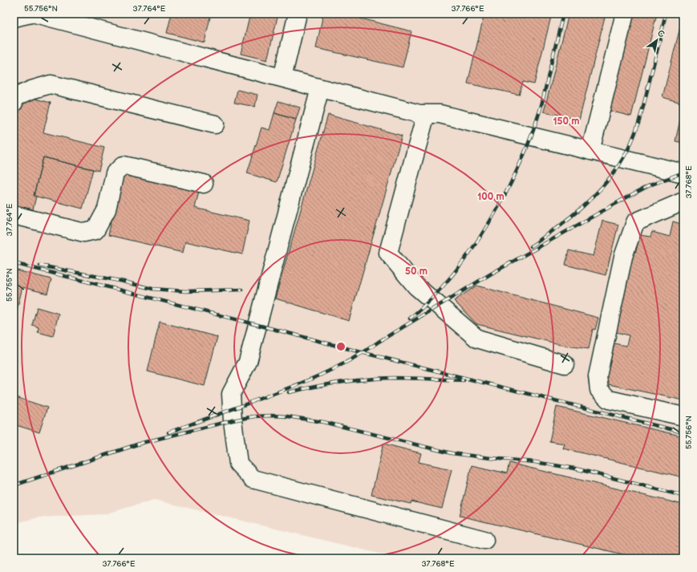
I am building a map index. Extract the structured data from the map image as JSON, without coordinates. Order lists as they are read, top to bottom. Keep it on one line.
{"north":"top right","coordinates":["55.756°N","37.764°E","37.766°E","37.768°E","55.755°N"],"rings":["150 m","100 m","50 m"]}
